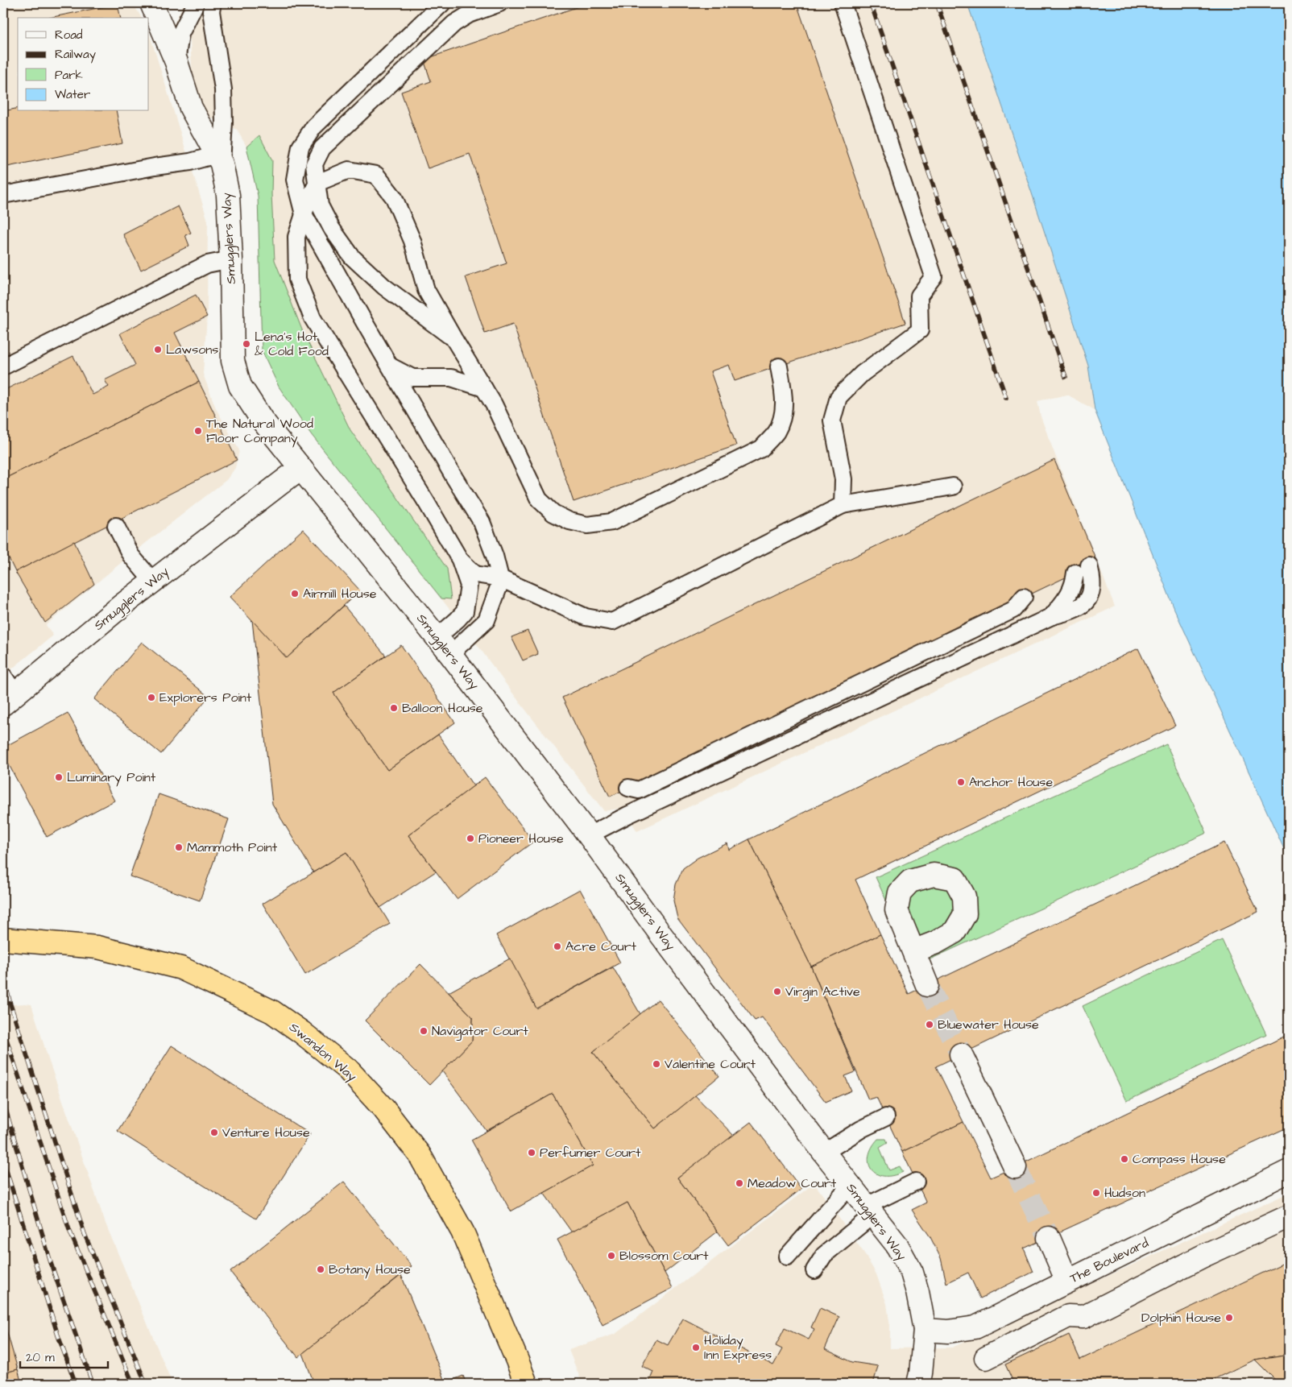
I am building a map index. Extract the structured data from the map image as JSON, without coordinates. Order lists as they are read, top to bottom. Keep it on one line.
{"streets":{"highway":["Swandon Way"],"street":["Smugglers Way","The Boulevard"]},"crossings":[["Smugglers Way","The Boulevard"]],"places":["Lena's Hot & Cold Food","Lawsons","The Natural Wood Floor Company","Airmill House","Explorers Point","Balloon House","Luminary Point","Anchor House","Pioneer House","Mammoth Point","Acre Court","Virgin Active","Bluewater House","Navigator Court","Valentine Court","Venture House","Perfumer Court","Compass House","Meadow Court","Hudson","Blossom Court","Botany House","Dolphin House","Holiday Inn Express"],"legend":["Road","Railway","Park","Water"],"scale_bar":"20 m"}
